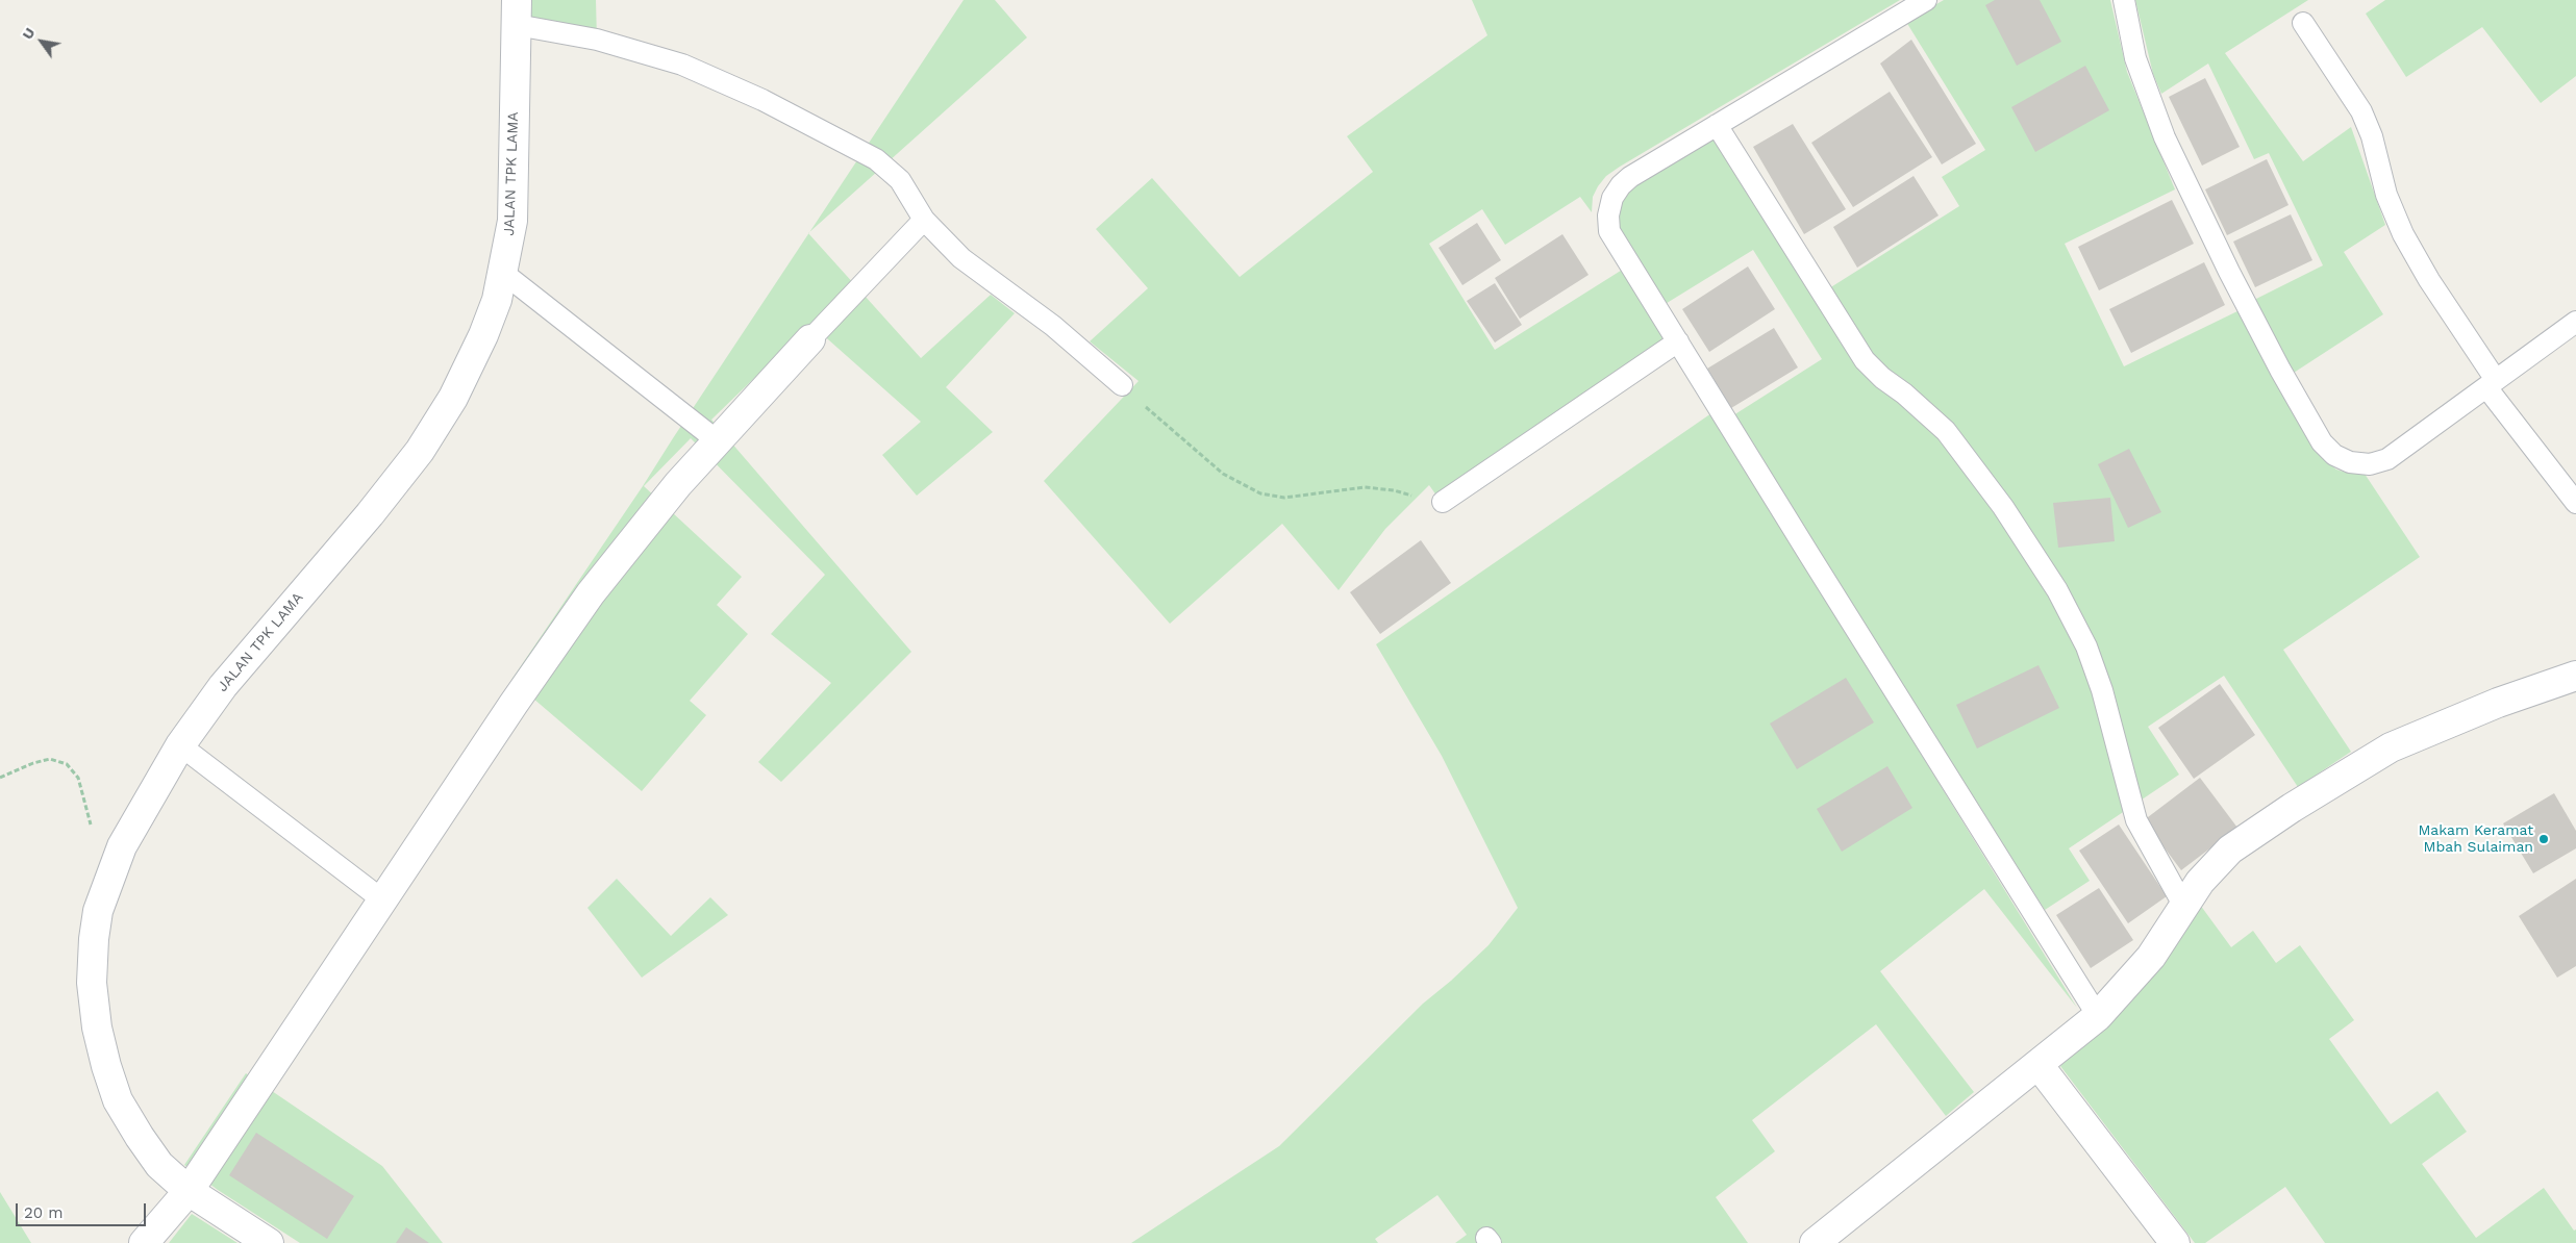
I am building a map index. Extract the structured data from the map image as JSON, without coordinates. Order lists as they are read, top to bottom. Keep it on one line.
{"streets":{"street":["JALAN TPK LAMA"]},"places":["Makam Keramat Mbah Sulaiman"],"scale_bar":"20 m","north":"top left"}
